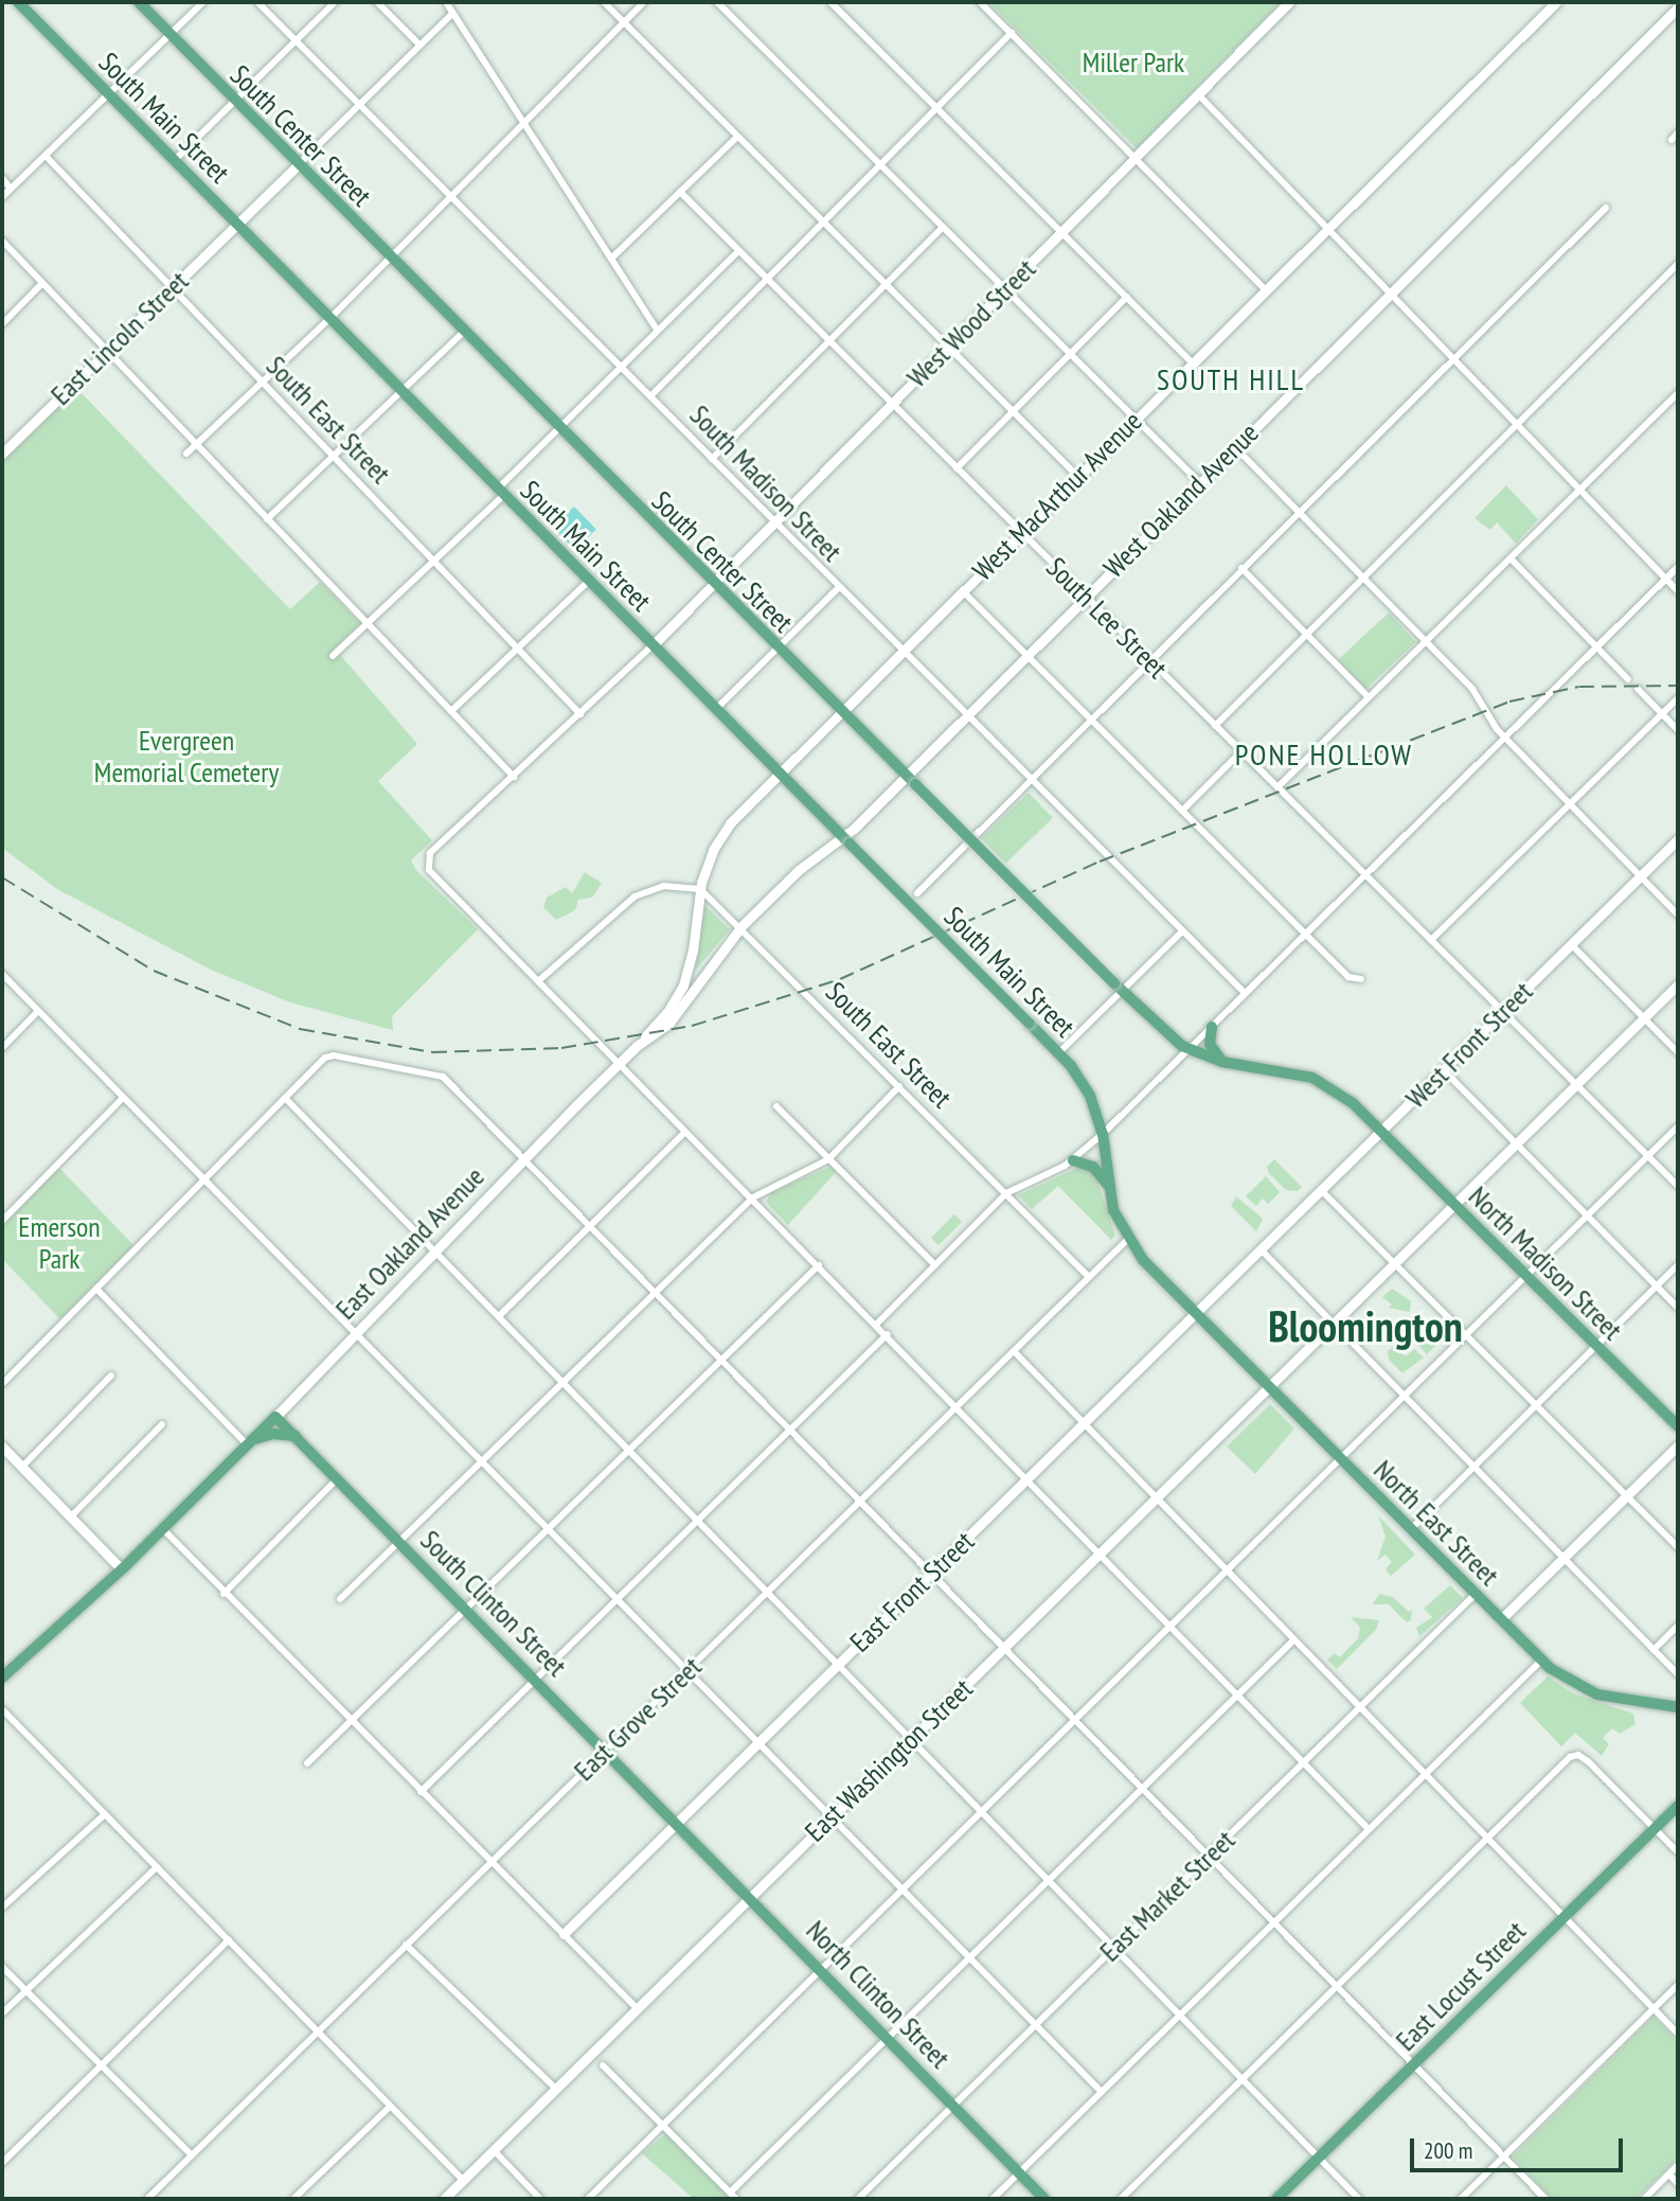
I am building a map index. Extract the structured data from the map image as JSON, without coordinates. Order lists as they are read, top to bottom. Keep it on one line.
{"streets":{"main road":["South Main Street","South Center Street","West Wood Street","East Lincoln Street","West MacArthur Avenue","West Oakland Avenue","West Front Street","East Oakland Avenue","North Madison Street","North East Street","East Front Street","South Clinton Street","East Washington Street","East Locust Street","North Clinton Street"],"street":["South East Street","South Madison Street","South Lee Street","East Grove Street","East Market Street"]},"crossings":[["South Main Street","West Wood Street"],["South Main Street","East Lincoln Street"],["South Main Street","West MacArthur Avenue"],["South Main Street","West Oakland Avenue"],["South Main Street","East Oakland Avenue"],["South Center Street","West Wood Street"],["South Center Street","East Lincoln Street"],["South Center Street","West MacArthur Avenue"],["South Center Street","West Oakland Avenue"],["South Center Street","West Front Street"],["South Center Street","North Madison Street"],["West Wood Street","South Madison Street"],["West Wood Street","South Lee Street"],["East Lincoln Street","South East Street"],["South East Street","West MacArthur Avenue"],["South East Street","East Oakland Avenue"],["South East Street","East Grove Street"],["South Madison Street","West MacArthur Avenue"],["South Madison Street","West Oakland Avenue"],["West MacArthur Avenue","South Lee Street"],["West MacArthur Avenue","East Oakland Avenue"],["West Oakland Avenue","South Lee Street"],["West Oakland Avenue","East Oakland Avenue"],["South Lee Street","West Front Street"],["South Lee Street","East Washington Street"],["West Front Street","North Madison Street"],["West Front Street","East Front Street"],["East Oakland Avenue","South Clinton Street"],["North Madison Street","East Washington Street"],["North East Street","East Front Street"],["North East Street","East Washington Street"],["North East Street","East Market Street"],["East Front Street","South Clinton Street"],["East Front Street","North Clinton Street"],["South Clinton Street","East Grove Street"],["South Clinton Street","North Clinton Street"],["East Washington Street","North Clinton Street"],["East Market Street","North Clinton Street"]],"districts":["SOUTH HILL","PONE HOLLOW","Bloomington"],"parks":["Miller Park","Evergreen Memorial Cemetery","Emerson Park"],"scale_bar":"200 m"}
